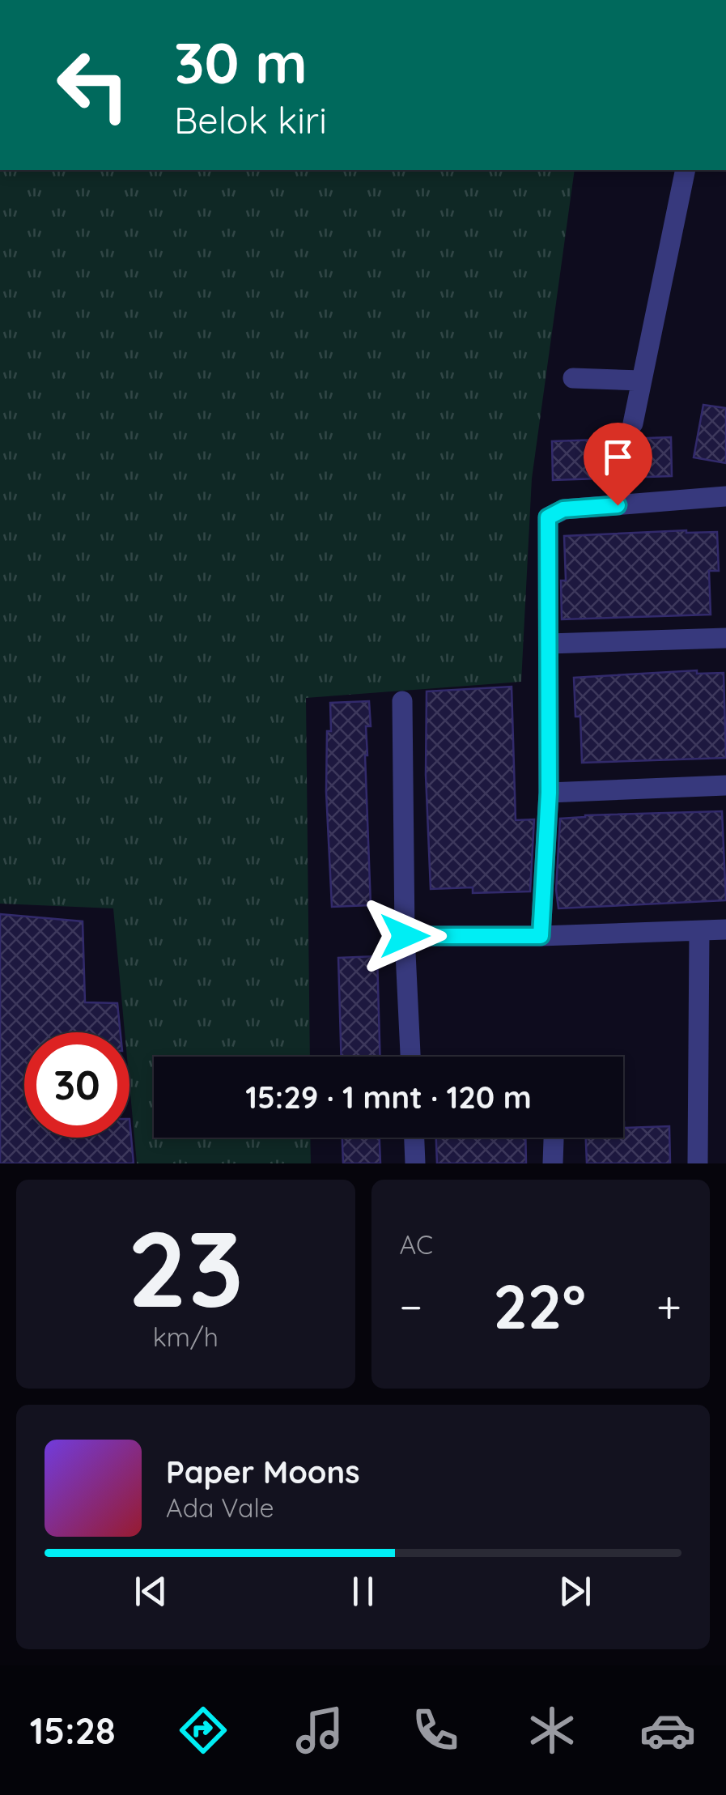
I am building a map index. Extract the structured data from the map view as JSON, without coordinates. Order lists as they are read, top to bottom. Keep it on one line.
{"page":{"turn":["30 m","Belok kiri"],"limit":"30","trip":"15:29 · 1 mnt · 120 m","tile":[["23","km/h"],"AC"],"heat":["−","22°","+"],"song":["Paper Moons","Ada Vale"],"tabs":"15:28"}}
